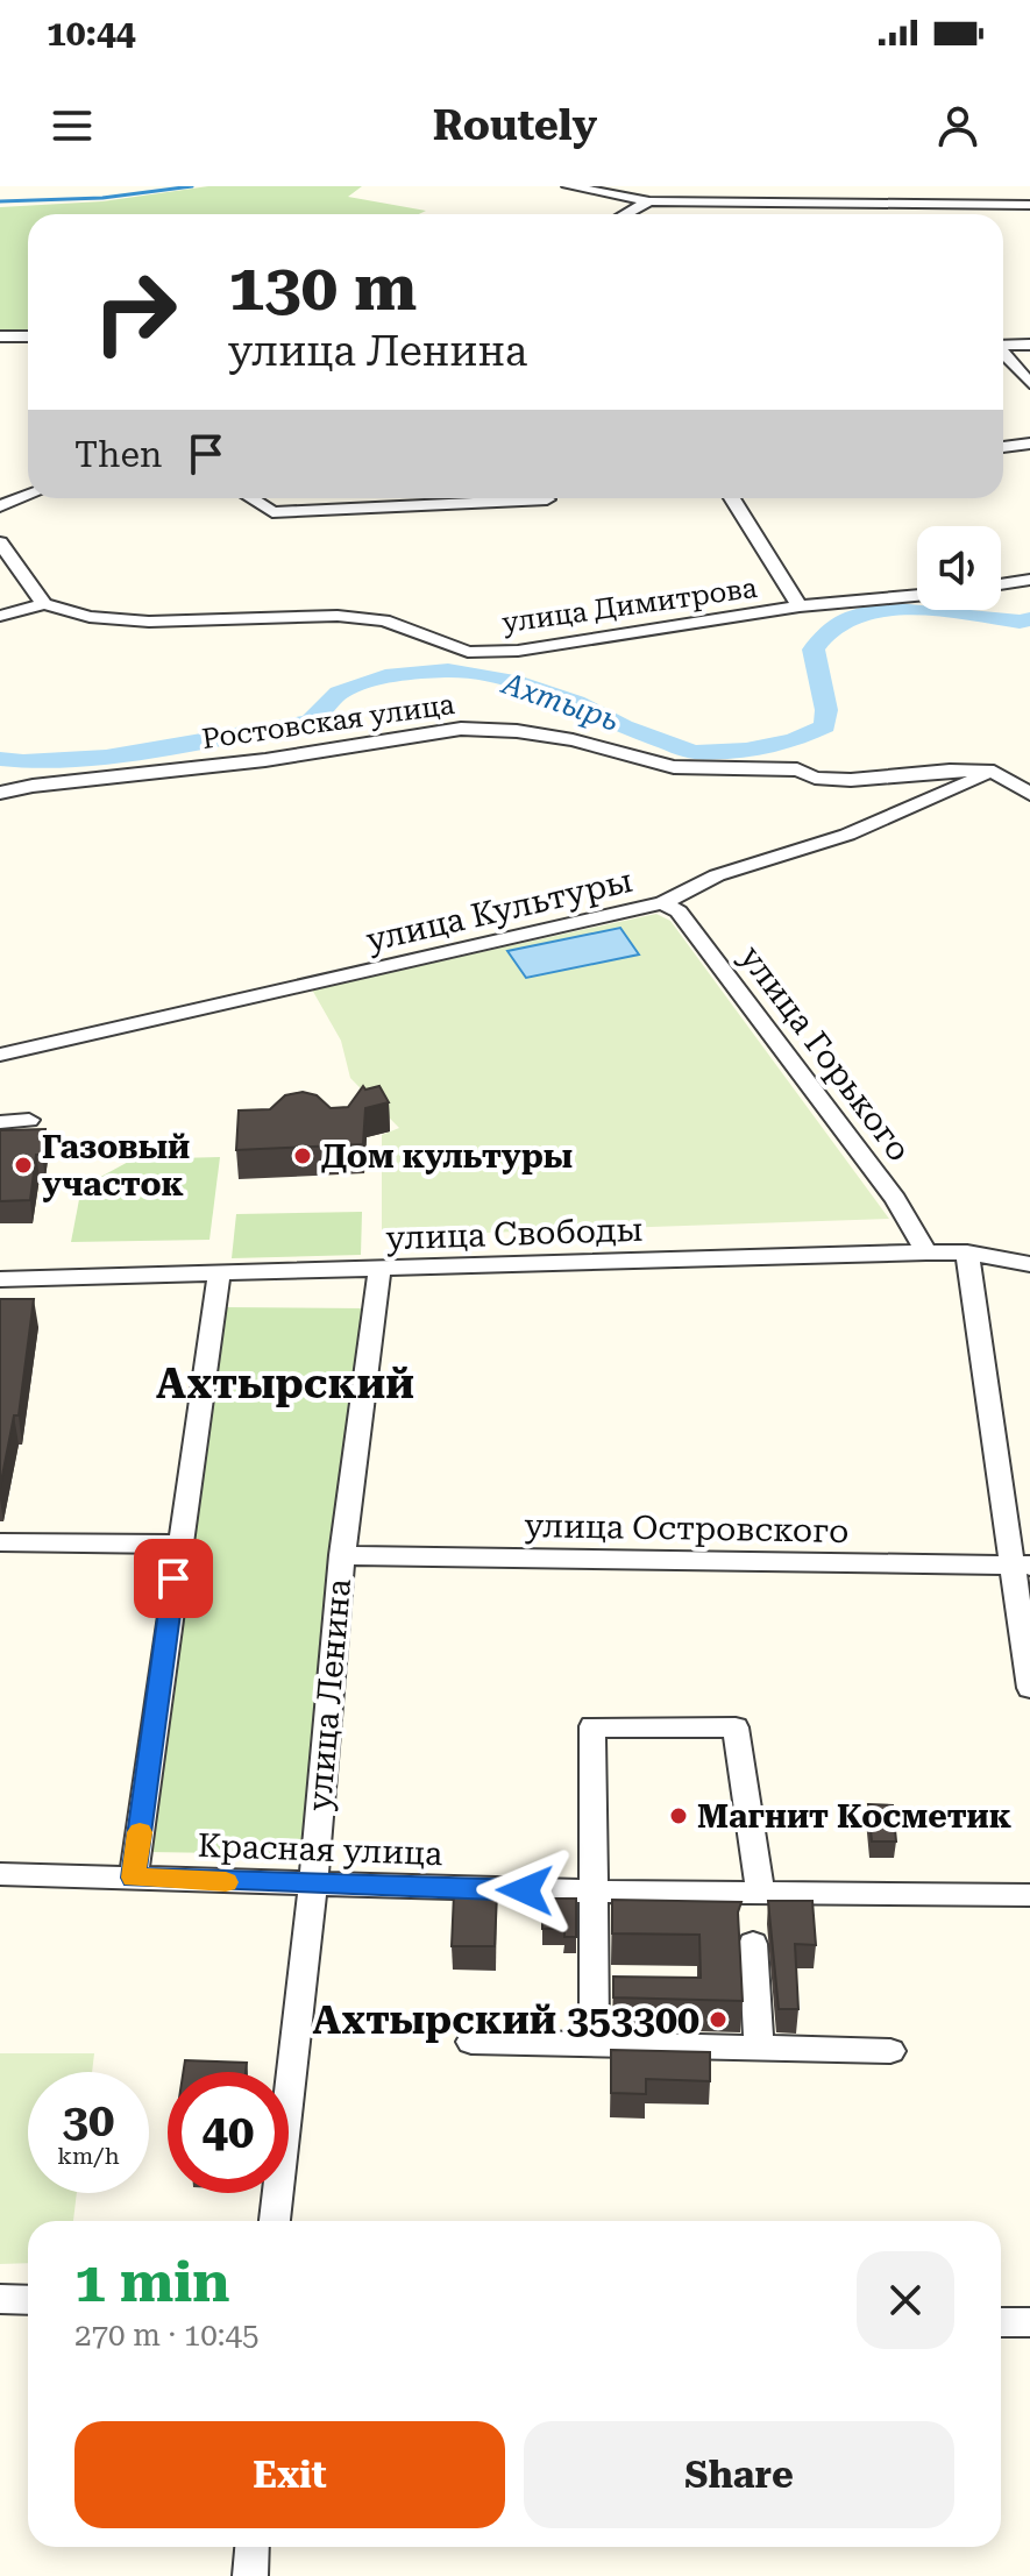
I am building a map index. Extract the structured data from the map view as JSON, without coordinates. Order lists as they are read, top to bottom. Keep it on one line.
{"streets":{"street":["улица Димитрова","Ростовская улица","улица Культуры","улица Горького","улица Свободы","улица Островского","улица Ленина","Красная улица"]},"crossings":[["Ростовская улица","улица Культуры"],["улица Культуры","улица Горького"],["улица Горького","улица Свободы"],["улица Свободы","улица Ленина"],["улица Островского","улица Ленина"],["улица Ленина","Красная улица"]],"districts":["Ахтырский"],"water":["Ахтырь"],"places":["Дом культуры","Газовый участок","Магнит Косметик","Ахтырский 353300"],"page":{"status":"10:44","header":"Routely","turn":["130 m","улица Ленина"],"then":"Then","speed":"30 km/h","limit":"40","heading":["1 min","270 m · 10:45"],"buttons":["Exit","Share"]}}
